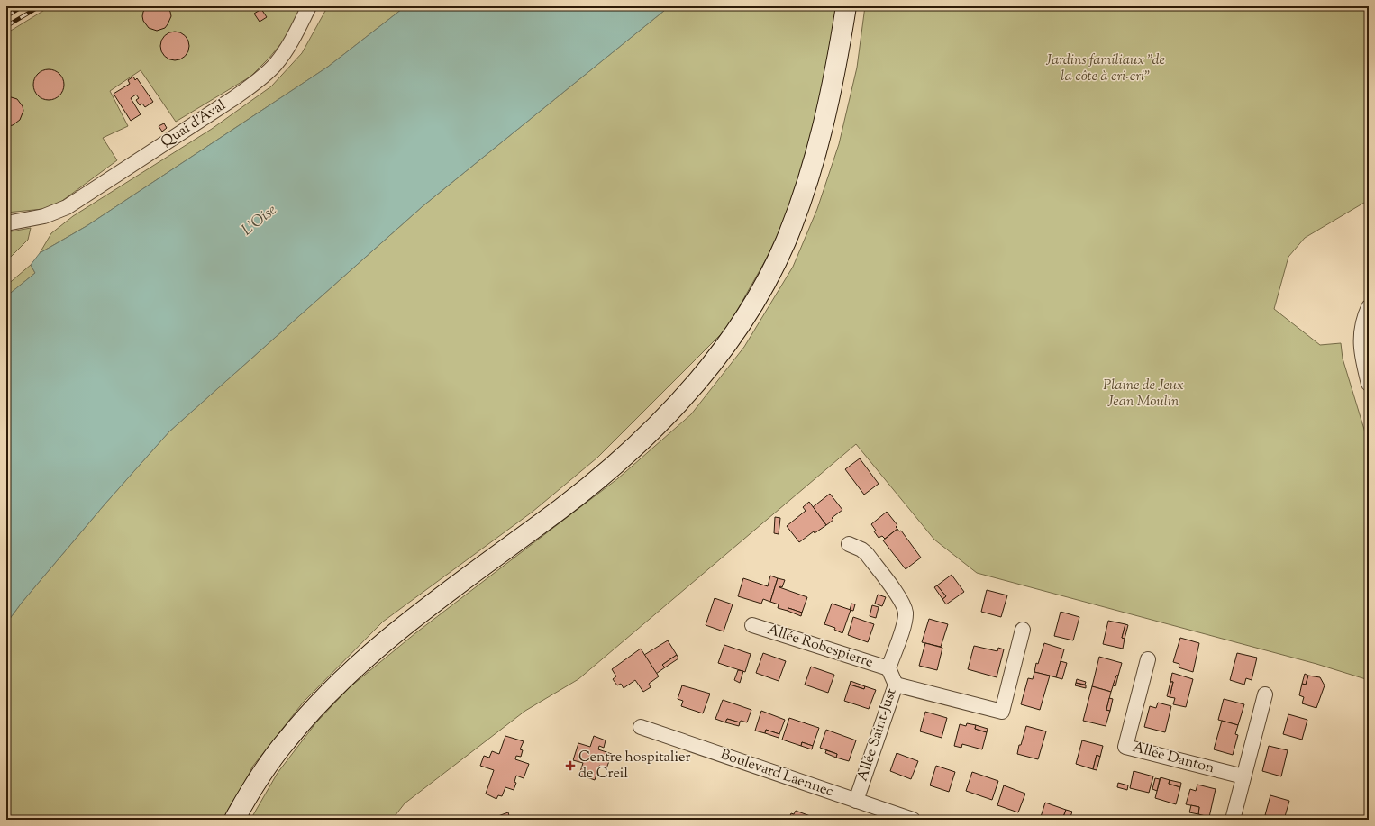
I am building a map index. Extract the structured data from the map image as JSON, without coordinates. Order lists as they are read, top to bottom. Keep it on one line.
{"streets":{"street":["Quai d'Aval","Allée Robespierre","Allée Saint-Just","Allée Danton","Boulevard Laennec"]},"crossings":[["Allée Robespierre","Allée Saint-Just"],["Allée Saint-Just","Boulevard Laennec"]],"water":["L'Oise"],"parks":["Jardins familiaux \"de la côte à cri-cri\"","Plaine de Jeux Jean Moulin"],"places":{"health":["Centre hospitalier de Creil"]}}
